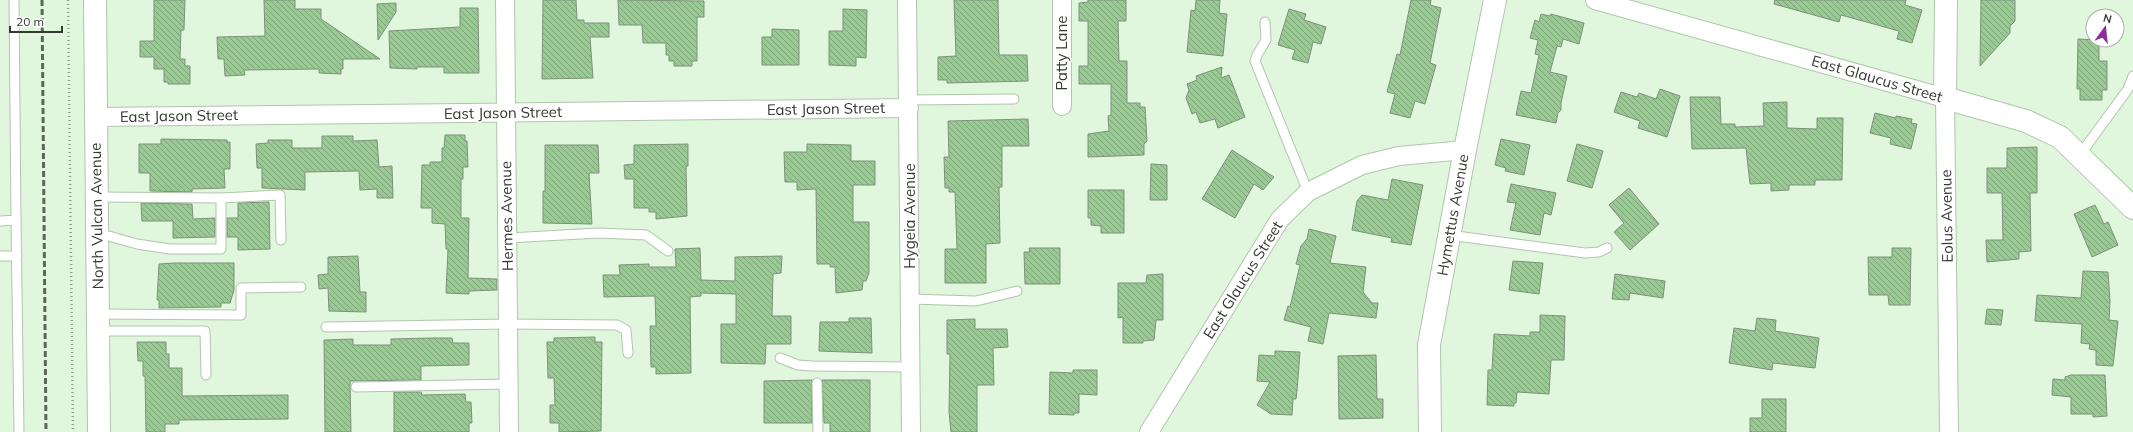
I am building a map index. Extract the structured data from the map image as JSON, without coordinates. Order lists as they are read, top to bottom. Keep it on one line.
{"streets":{"street":["Patty Lane","East Glaucus Street","East Jason Street","Hymettus Avenue","North Vulcan Avenue","Hermes Avenue","Hygeia Avenue","Eolus Avenue"]},"crossings":[["East Glaucus Street","Hymettus Avenue"],["East Glaucus Street","Eolus Avenue"],["East Jason Street","North Vulcan Avenue"],["East Jason Street","Hermes Avenue"],["East Jason Street","Hygeia Avenue"]],"scale_bar":"20 m","north":"top"}
